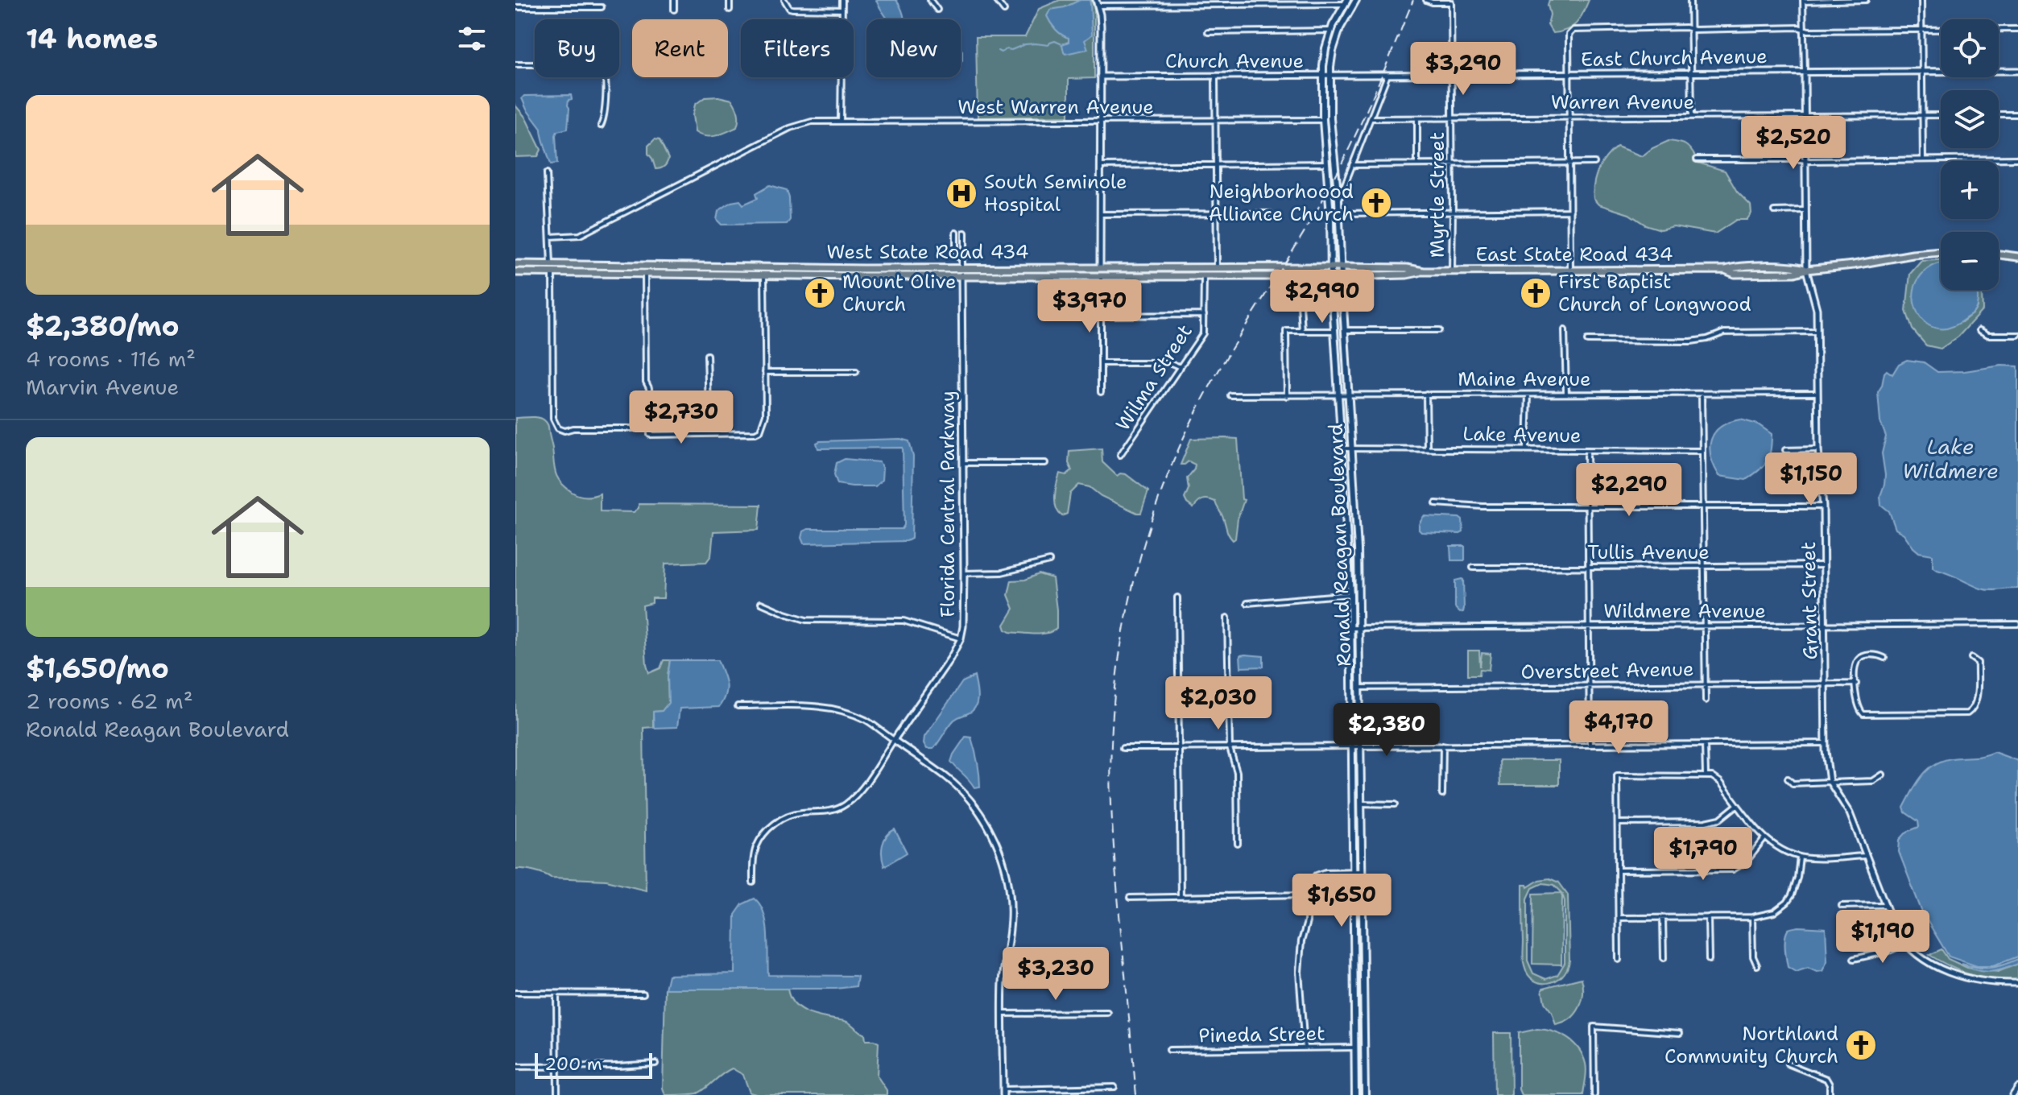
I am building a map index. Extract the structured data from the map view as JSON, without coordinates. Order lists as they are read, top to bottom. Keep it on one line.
{"streets":{"main road":["West State Road 434","East State Road 434","Ronald Reagan Boulevard"],"street":["East Church Avenue","Church Avenue","Warren Avenue","West Warren Avenue","Myrtle Street","Wilma Street","Maine Avenue","Lake Avenue","Florida Central Parkway","Tullis Avenue","Grant Street","Wildmere Avenue","Overstreet Avenue","Pineda Street"]},"crossings":[["East Church Avenue","Church Avenue"],["East Church Avenue","Myrtle Street"],["East Church Avenue","Ronald Reagan Boulevard"],["East Church Avenue","Grant Street"],["Church Avenue","Ronald Reagan Boulevard"],["Warren Avenue","Myrtle Street"],["Warren Avenue","Grant Street"],["West Warren Avenue","Ronald Reagan Boulevard"],["Myrtle Street","East State Road 434"],["West State Road 434","East State Road 434"],["West State Road 434","Wilma Street"],["West State Road 434","Florida Central Parkway"],["West State Road 434","Ronald Reagan Boulevard"],["East State Road 434","Ronald Reagan Boulevard"],["East State Road 434","Grant Street"],["Maine Avenue","Ronald Reagan Boulevard"],["Maine Avenue","Grant Street"],["Lake Avenue","Ronald Reagan Boulevard"],["Ronald Reagan Boulevard","Wildmere Avenue"],["Ronald Reagan Boulevard","Overstreet Avenue"],["Ronald Reagan Boulevard","Pineda Street"],["Tullis Avenue","Grant Street"],["Grant Street","Wildmere Avenue"],["Grant Street","Overstreet Avenue"]],"water":["Lake Wildmere"],"places":{"hospital":["South Seminole Hospital"],"church":["Neighborhoood Alliance Church","Mount Olive Church","First Baptist Church of Longwood","Northland Community Church"]},"scale_bar":"200 m","page":{"heading":"14 homes","map_buttons":["+","−"],"chip":["Buy","Rent","Filters","New"],"price":["$3,290","$2,520","$2,990","$3,970","$2,730","$1,150","$2,290","$2,030","$4,170","$2,380","$1,790","$1,650","$1,190","$3,230"],"list":[{"name":"$2,380/mo","note":"4 rooms · 116 m² · Marvin Avenue"},{"name":"$1,650/mo","note":"2 rooms · 62 m² · Ronald Reagan Boulevard"}],"scale":"200 m"}}
